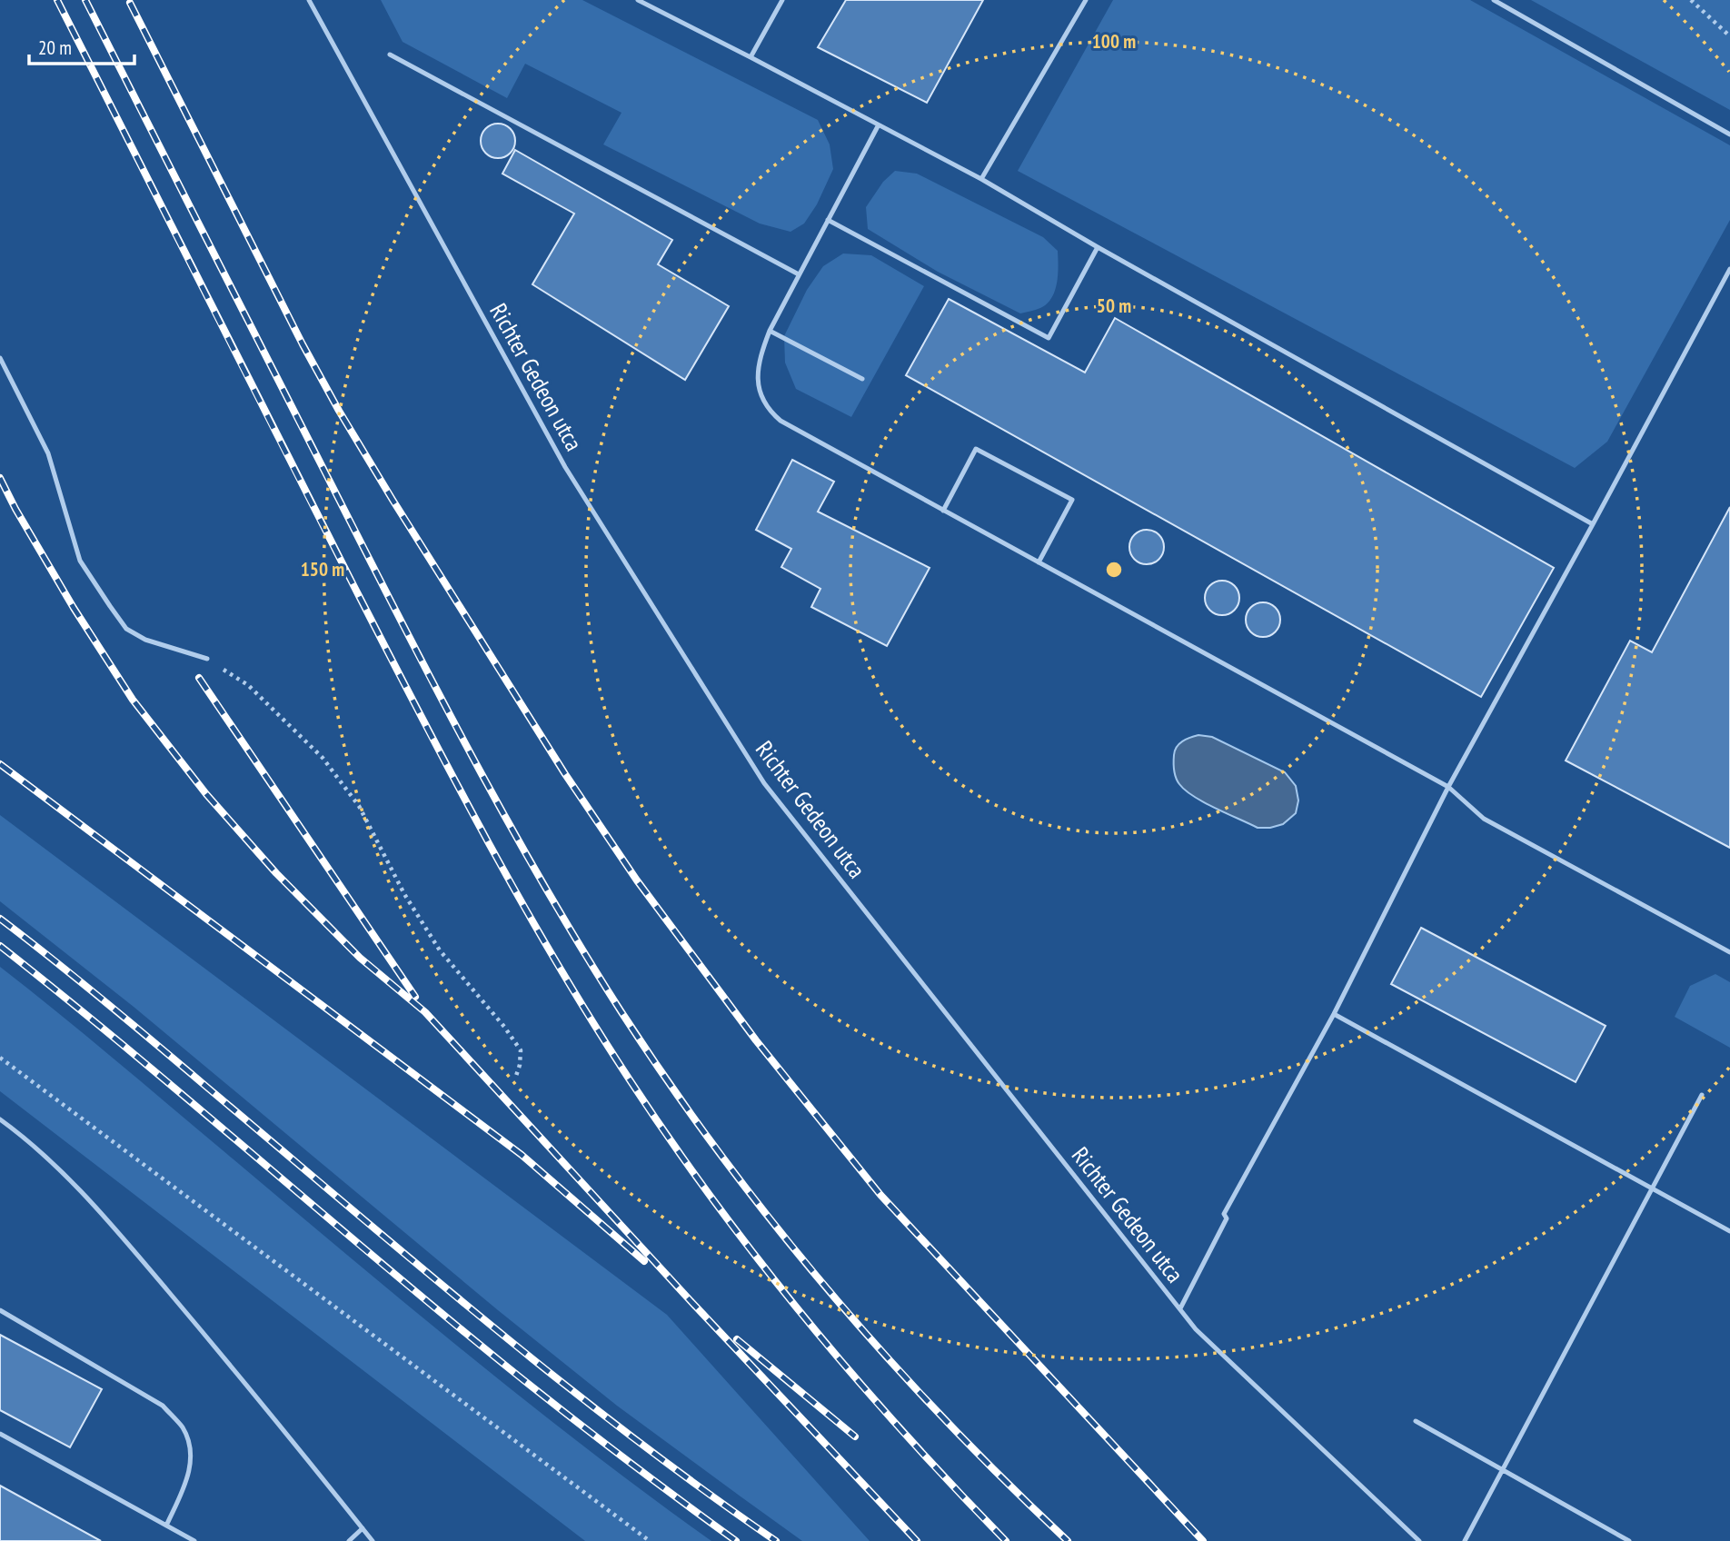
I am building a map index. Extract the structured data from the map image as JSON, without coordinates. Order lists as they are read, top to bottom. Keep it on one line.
{"streets":{"lane":["Richter Gedeon utca"]},"scale_bar":"20 m","rings":["100 m","50 m","150 m"]}
